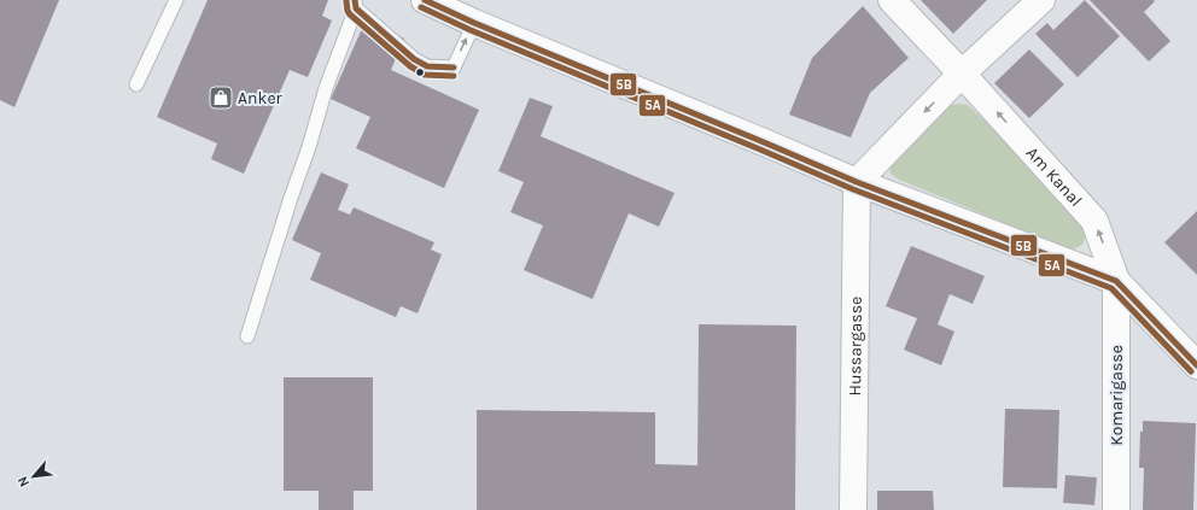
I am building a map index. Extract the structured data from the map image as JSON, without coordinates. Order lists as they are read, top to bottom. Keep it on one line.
{"streets":{"street":["Am Kanal","Hussargasse","Komarigasse"]},"crossings":[["Am Kanal","Komarigasse"]],"one_way":["Am Kanal"],"places":{"shop":["Anker"]},"lines":["transit line 5B","transit line 5A"],"north":"bottom left"}
